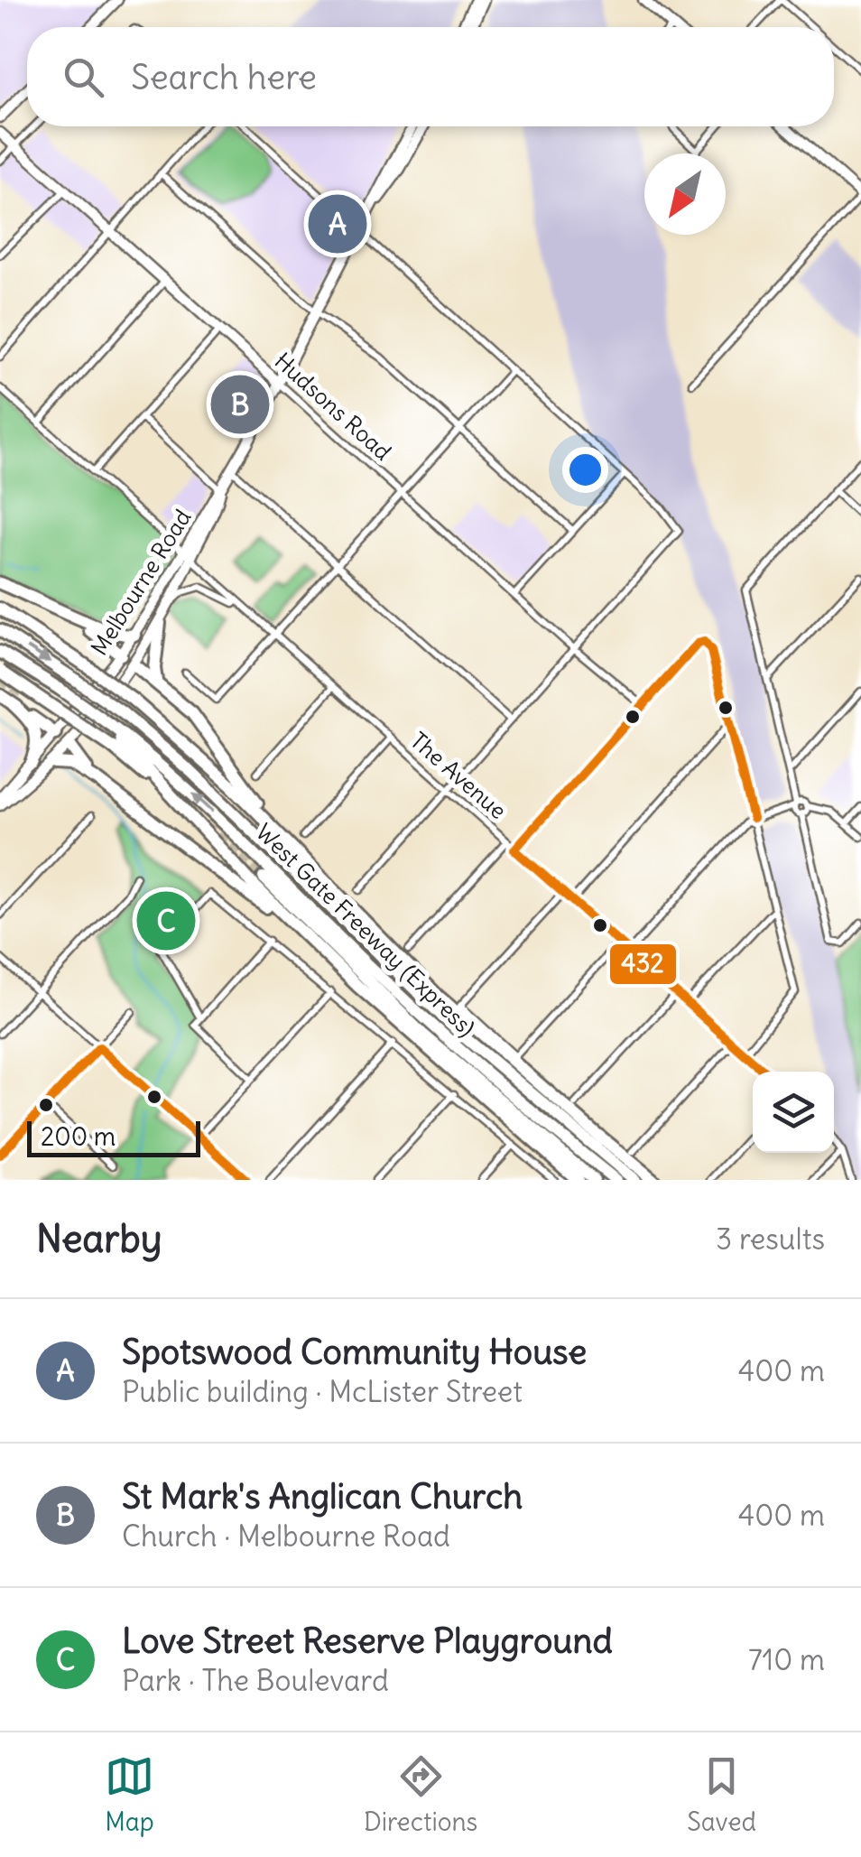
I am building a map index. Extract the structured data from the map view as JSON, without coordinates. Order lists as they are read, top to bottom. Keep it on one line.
{"streets":{"highway":["West Gate Freeway (Express)"],"main road":["Hudsons Road","Melbourne Road"],"street":["The Avenue"]},"crossings":[["Hudsons Road","Melbourne Road"],["Melbourne Road","The Avenue"]],"lines":["transit line 432"],"scale_bar":"200 m","north":"bottom left","page":{"search":"Search here","pins":["A","B","C"],"scale":"200 m","heading":["Nearby","3 results"],"list":[{"mark":"A","name":"Spotswood Community House","note":"Public building · McLister Street","value":"400 m"},{"mark":"B","name":"St Mark's Anglican Church","note":"Church · Melbourne Road","value":"400 m"},{"mark":"C","name":"Love Street Reserve Playground","note":"Park · The Boulevard","value":"710 m"}],"nav":["Map","Directions","Saved"]}}
